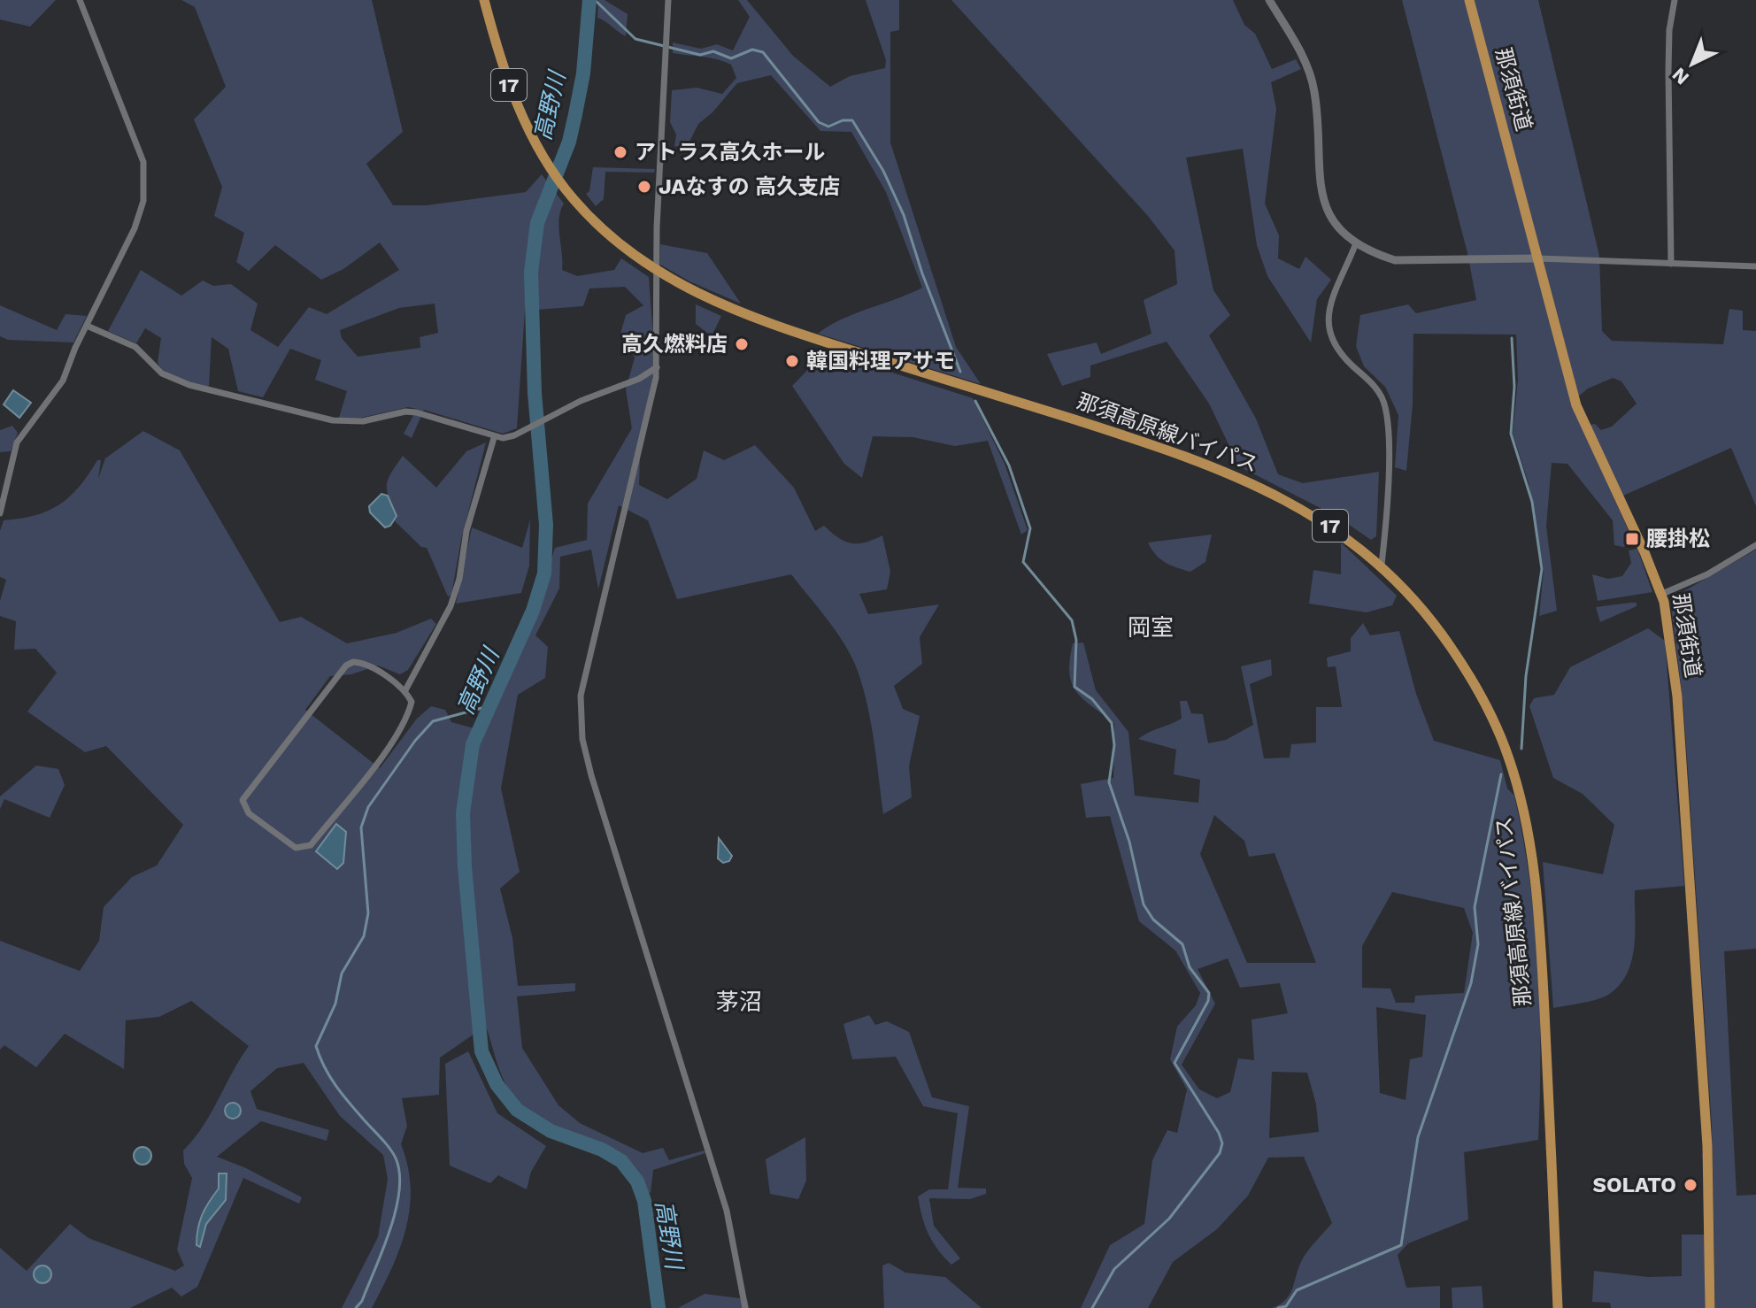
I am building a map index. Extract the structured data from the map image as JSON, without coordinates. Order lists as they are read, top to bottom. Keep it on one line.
{"streets":{"main road":["17","那須街道","那須高原線バイパス"]},"districts":["岡室","茅沼"],"water":["高野川"],"places":{"other":["アトラス高久ホール","JAなすの 高久支店","高久燃料店","韓国料理アサモ","SOLATO"],"transit":["腰掛松"]},"north":"bottom left"}
